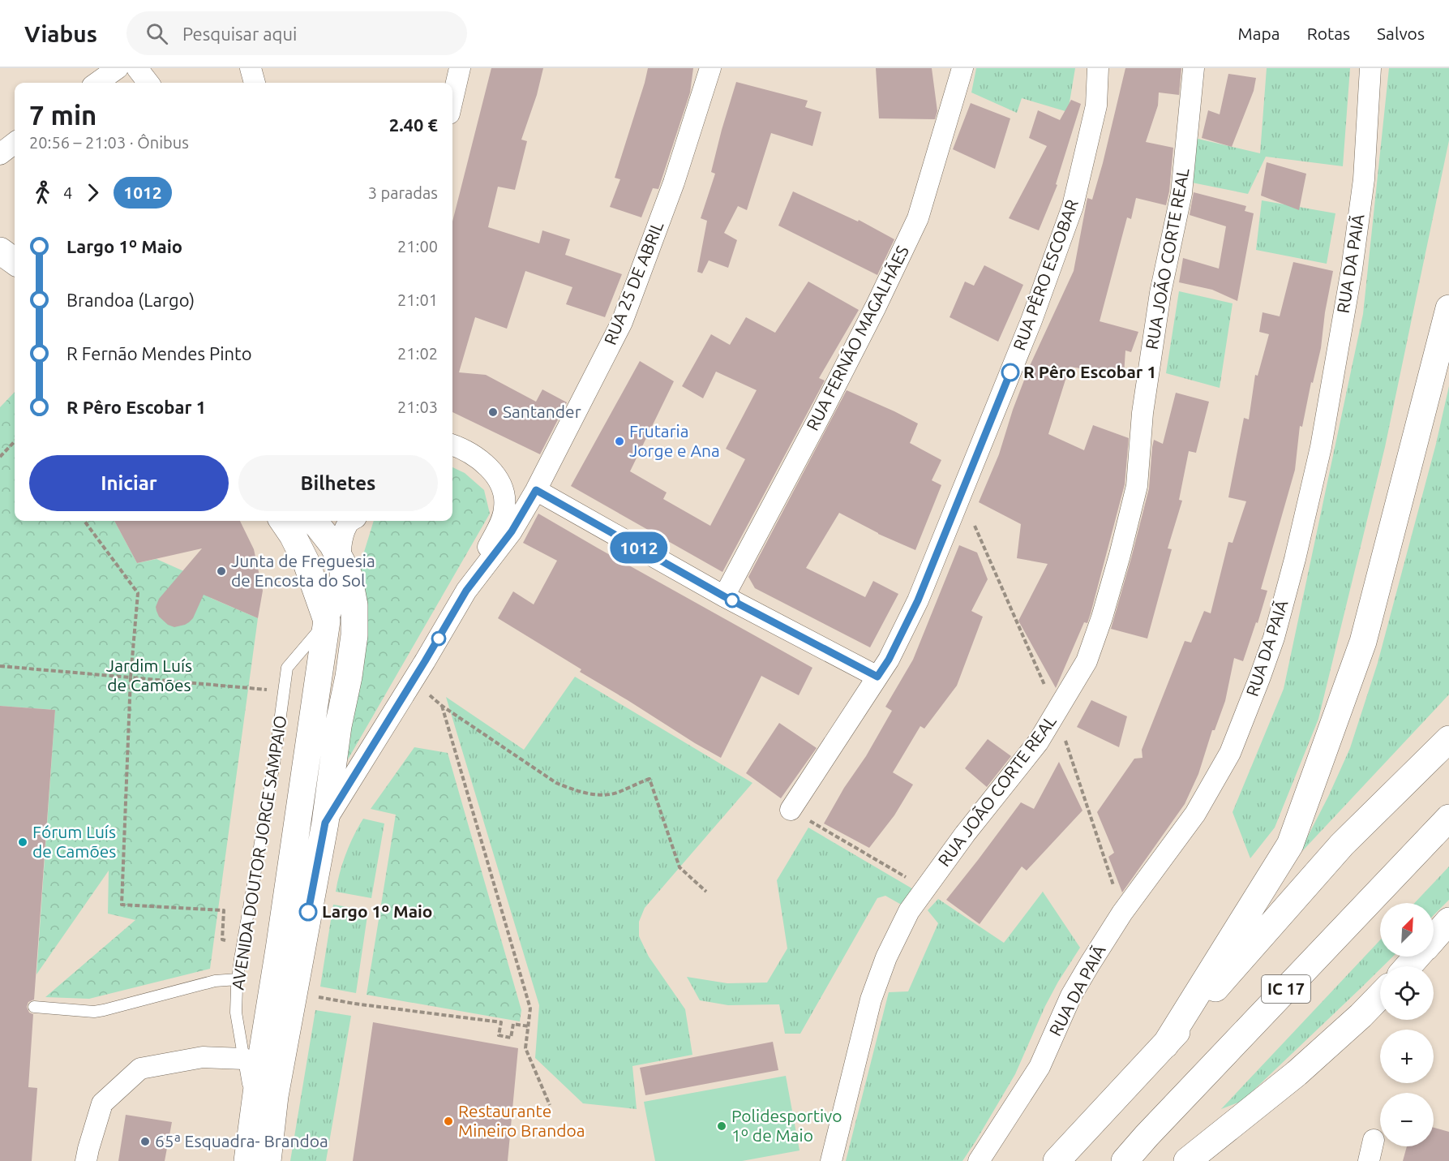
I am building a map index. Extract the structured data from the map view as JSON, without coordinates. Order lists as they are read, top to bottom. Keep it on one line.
{"streets":{"main road":["AVENIDA DOUTOR JORGE SAMPAIO","IC 17"],"street":["RUA JOÃO CORTE REAL","RUA DA PAIÃ","RUA PÊRO ESCOBAR","RUA 25 DE ABRIL","RUA FERNÃO MAGALHÃES"]},"parks":["Jardim Luís de Camões"],"places":["R Pêro Escobar 1","Santander","Frutaria Jorge e Ana","Junta de Freguesia de Encosta do Sol","Fórum Luís de Camões","Largo 1º Maio","Restaurante Mineiro Brandoa","Polidesportivo 1º de Maio","65ª Esquadra- Brandoa"],"lines":["bus line 1012"],"north":"top right","page":{"header":"Viabus","search":"Pesquisar aqui","nav":["Mapa","Rotas","Salvos"],"on_map":"1012","heading":["7 min","20:56 – 21:03 · Ônibus","2.40 €"],"legs":["4","1012","3 paradas"],"list":[{"name":"Largo 1º Maio","value":"21:00"},{"name":"Brandoa (Largo)","value":"21:01"},{"name":"R Fernão Mendes Pinto","value":"21:02"},{"name":"R Pêro Escobar 1","value":"21:03"}],"buttons":["Iniciar","Bilhetes"],"map_buttons":["+","−"]}}
